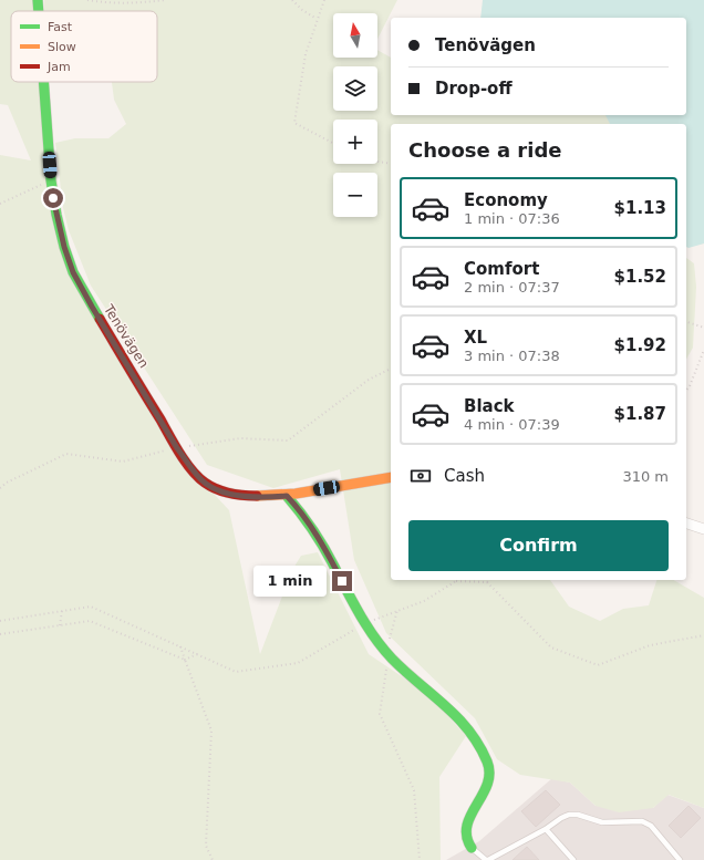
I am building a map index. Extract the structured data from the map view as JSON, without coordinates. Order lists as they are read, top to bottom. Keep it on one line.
{"streets":{"street":["Tenövägen"]},"legend":["Fast","Slow","Jam"],"north":"top","page":{"map_buttons":["+","−"],"banner":["Tenövägen","Drop-off"],"heading":"Choose a ride","list":[{"name":"Economy","note":"1 min · 07:36","value":"$1.13"},{"name":"Comfort","note":"2 min · 07:37","value":"$1.52"},{"name":"XL","note":"3 min · 07:38","value":"$1.92"},{"name":"Black","note":"4 min · 07:39","value":"$1.87"}],"pay":["Cash","310 m"],"buttons":"Confirm","bubble":"1 min"}}
